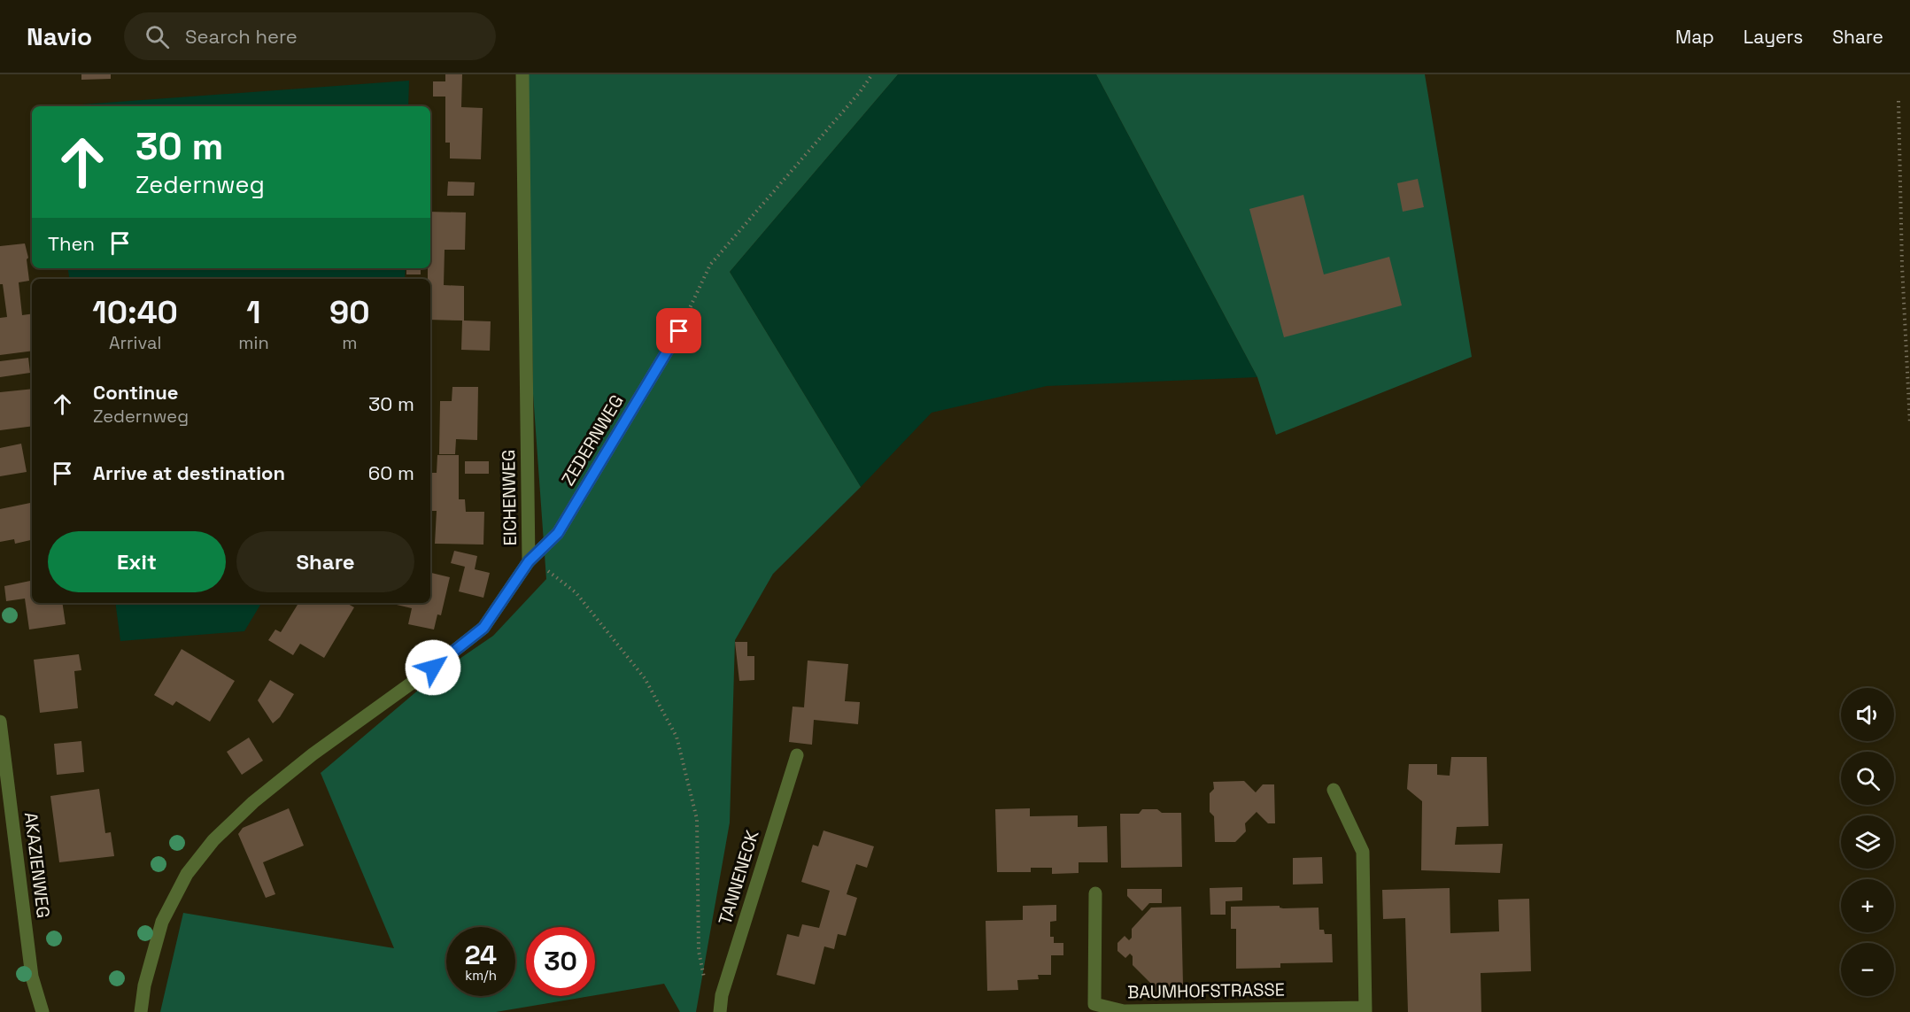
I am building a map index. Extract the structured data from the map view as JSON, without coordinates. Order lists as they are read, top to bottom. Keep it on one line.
{"streets":{"street":["ZEDERNWEG","EICHENWEG","AKAZIENWEG","TANNENECK","BAUMHOFSTRASSE"]},"crossings":[["ZEDERNWEG","EICHENWEG"]],"page":{"header":"Navio","search":"Search here","nav":["Map","Layers","Share"],"turn":["30 m","Zedernweg"],"then":"Then","eta":["10:40","Arrival","1","min","90","m"],"list":[{"name":"Continue","note":"Zedernweg","value":"30 m"},{"name":"Arrive at destination","value":"60 m"}],"buttons":["Exit","Share"],"map_buttons":["+","−"],"speed":"24 km/h","limit":"30"}}
